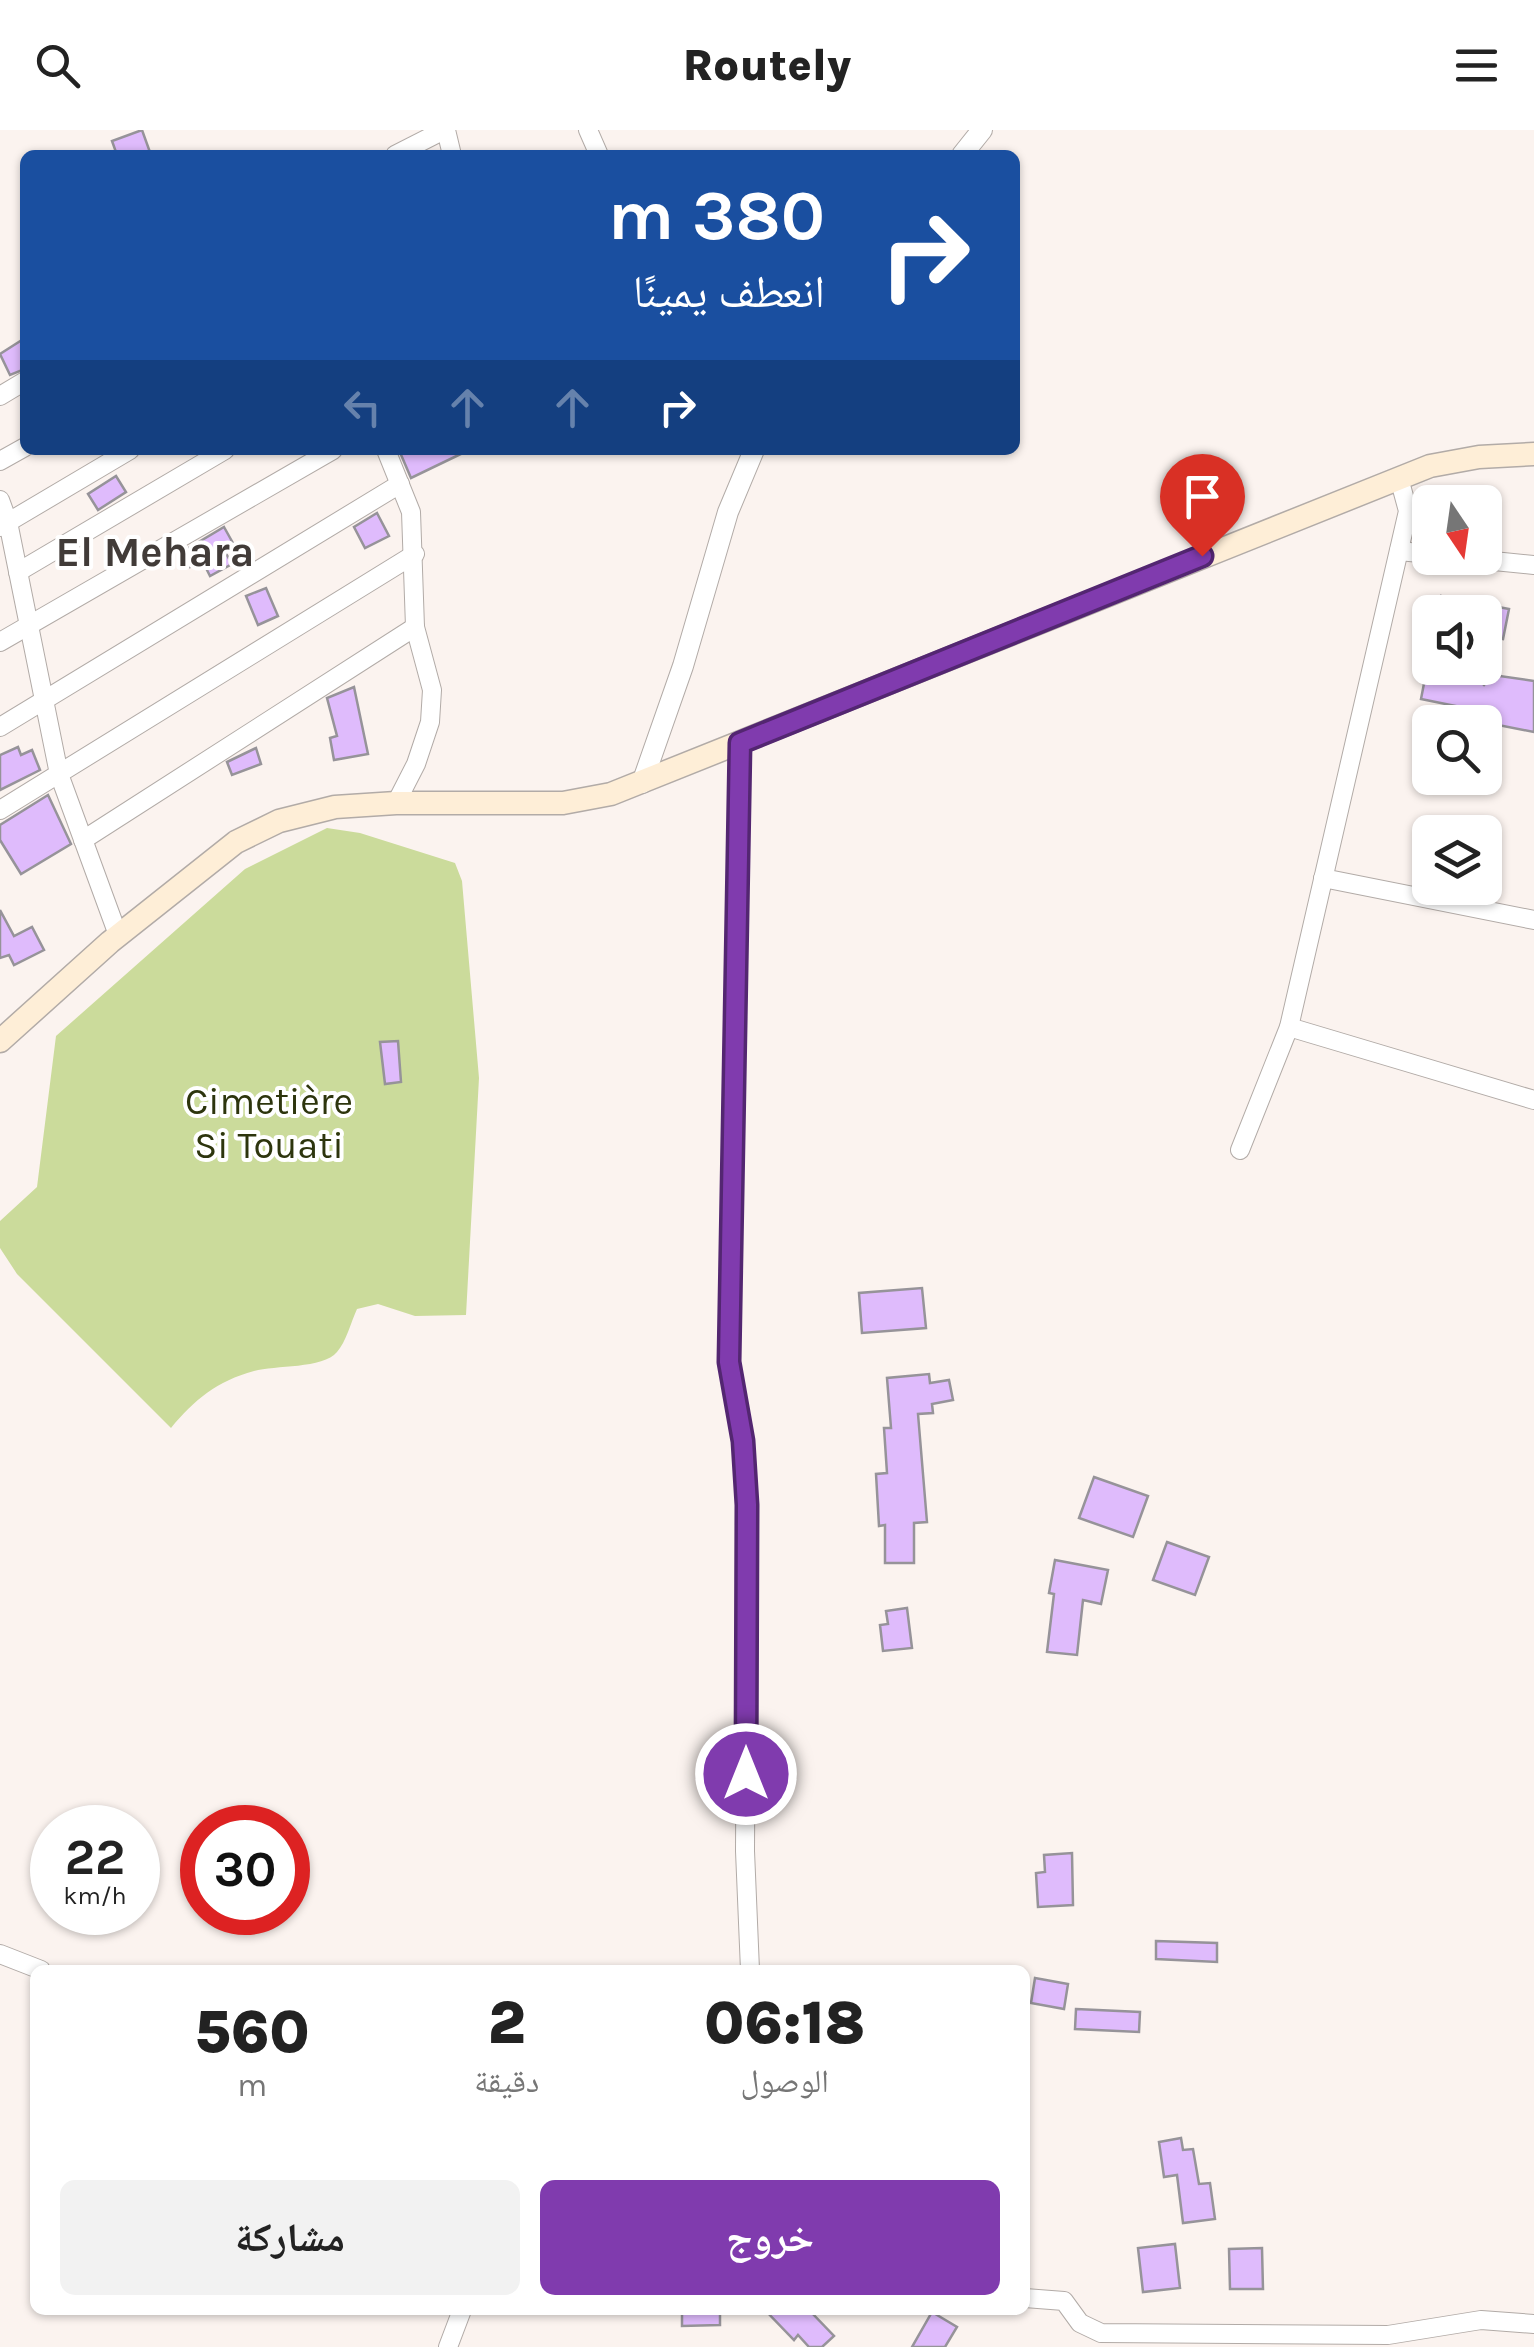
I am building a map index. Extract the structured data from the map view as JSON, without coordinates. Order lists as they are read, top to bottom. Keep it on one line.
{"districts":["El Mehara"],"parks":["Cimetière Si Touati"],"north":"bottom","page":{"header":"Routely","turn":["380 m","انعطف يمينًا"],"speed":"22 km/h","limit":"30","eta":["06:18","الوصول","2","دقيقة","560","m"],"buttons":["خروج","مشاركة"]}}
